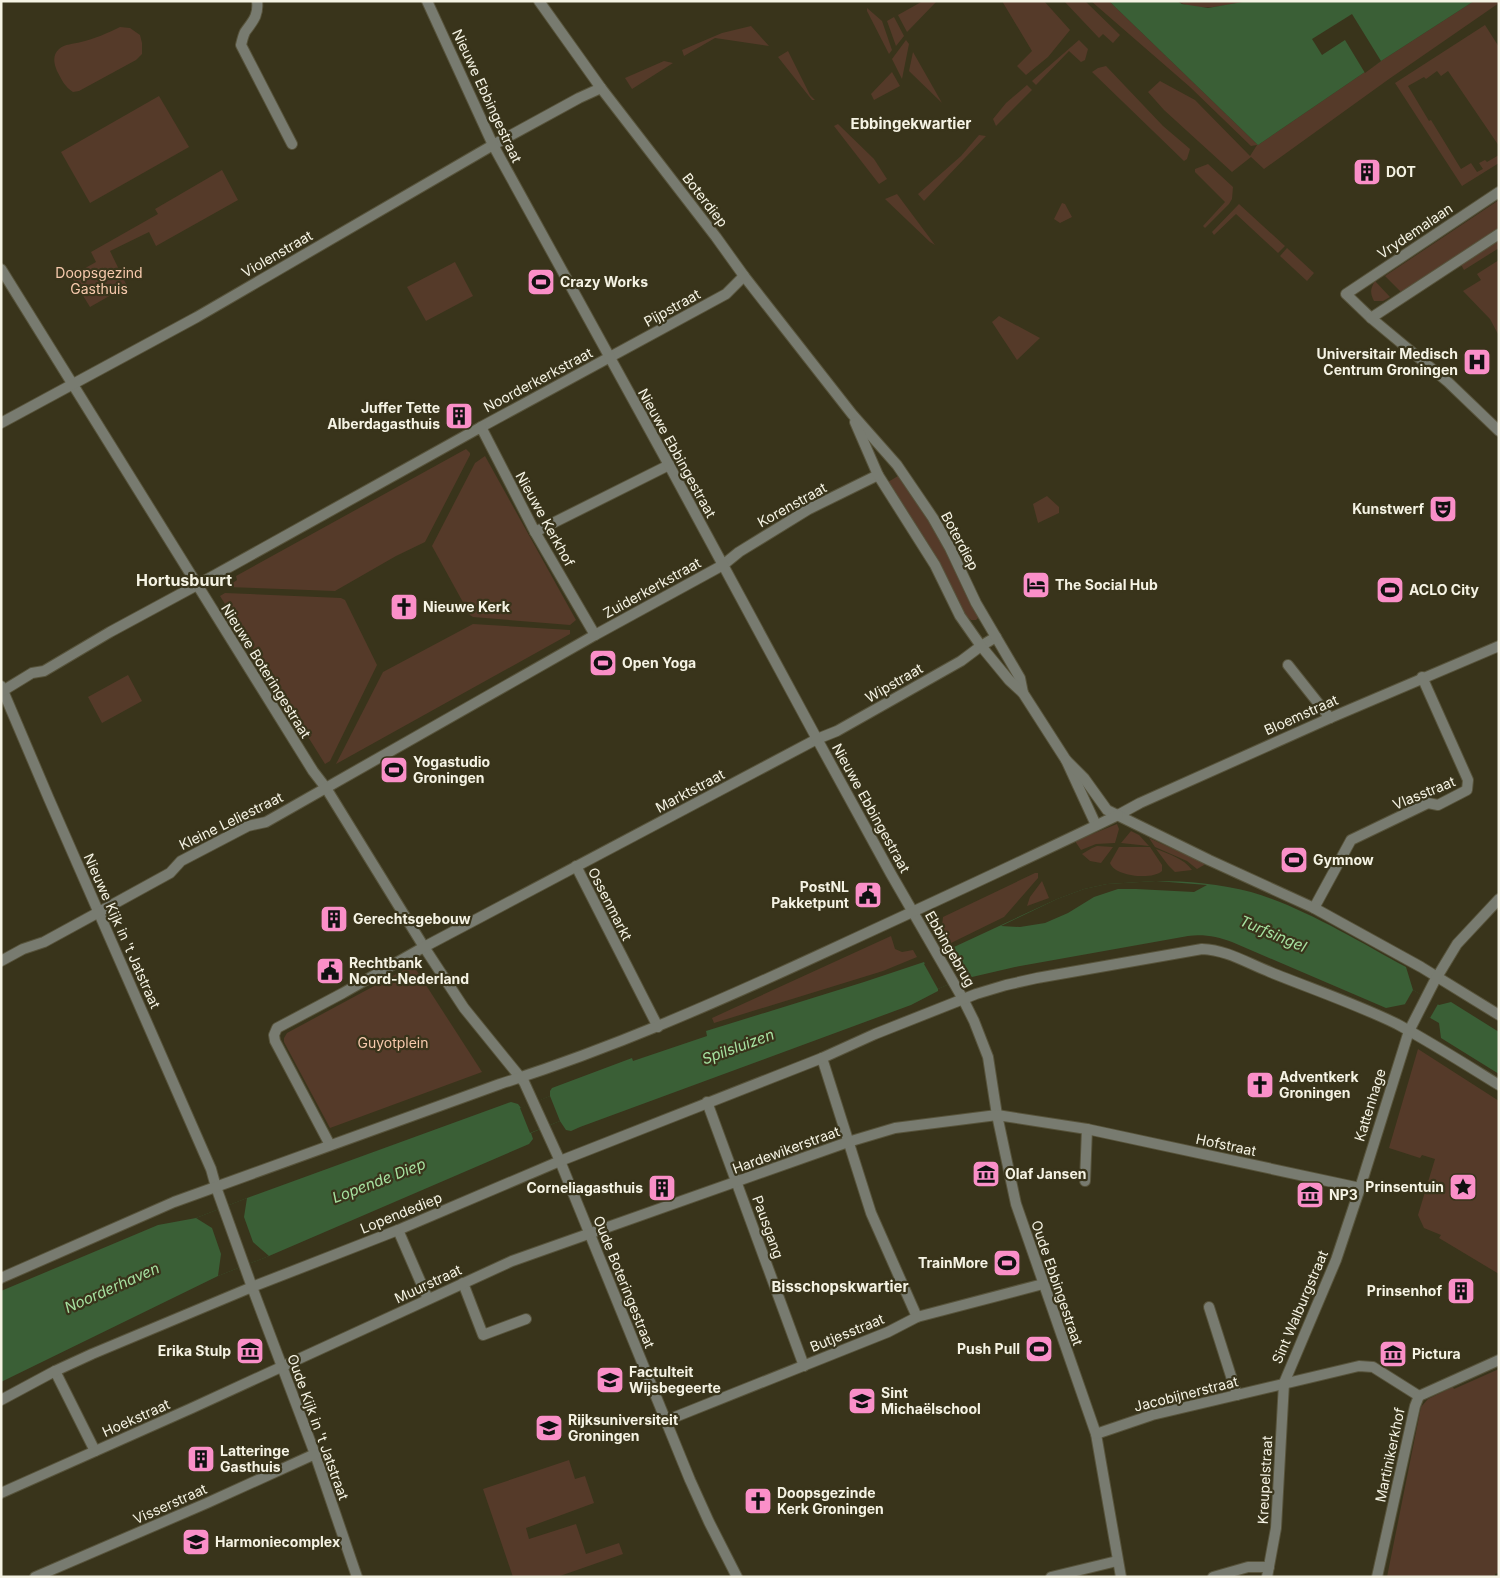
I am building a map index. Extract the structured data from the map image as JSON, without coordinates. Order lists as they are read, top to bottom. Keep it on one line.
{"streets":{"street":["Nieuwe Ebbingestraat","Boterdiep","Vrydemalaan","Violenstraat","Pijpstraat","Noorderkerkstraat","Korenstraat","Nieuwe Kerkhof","Zuiderkerkstraat","Nieuwe Boteringestraat","Wipstraat","Bloemstraat","Marktstraat","Vlasstraat","Kleine Leliestraat","Ossenmarkt","Nieuwe Kijk in 't Jatstraat","Ebbingebrug","Kattenhage","Hofstraat","Hardewikerstraat","Lopendediep","Pausgang","Oude Boteringestraat","Oude Ebbingestraat","Muurstraat","Sint Walburgstraat","Butjesstraat","Jacobijnerstraat","Hoekstraat","Oude Kijk in 't Jatstraat","Martinikerkhof","Kreupelstraat","Visserstraat"]},"crossings":[["Nieuwe Ebbingestraat","Violenstraat"],["Nieuwe Ebbingestraat","Pijpstraat"],["Nieuwe Ebbingestraat","Noorderkerkstraat"],["Nieuwe Ebbingestraat","Korenstraat"],["Nieuwe Ebbingestraat","Zuiderkerkstraat"],["Nieuwe Ebbingestraat","Wipstraat"],["Nieuwe Ebbingestraat","Marktstraat"],["Nieuwe Ebbingestraat","Ebbingebrug"],["Boterdiep","Violenstraat"],["Boterdiep","Pijpstraat"],["Boterdiep","Korenstraat"],["Boterdiep","Wipstraat"],["Boterdiep","Bloemstraat"],["Violenstraat","Nieuwe Boteringestraat"],["Pijpstraat","Noorderkerkstraat"],["Noorderkerkstraat","Nieuwe Kerkhof"],["Korenstraat","Zuiderkerkstraat"],["Nieuwe Kerkhof","Zuiderkerkstraat"],["Nieuwe Boteringestraat","Kleine Leliestraat"],["Nieuwe Boteringestraat","Ossenmarkt"],["Nieuwe Boteringestraat","Oude Boteringestraat"],["Wipstraat","Marktstraat"],["Bloemstraat","Vlasstraat"],["Marktstraat","Ossenmarkt"],["Kleine Leliestraat","Nieuwe Kijk in 't Jatstraat"],["Nieuwe Kijk in 't Jatstraat","Oude Kijk in 't Jatstraat"],["Ebbingebrug","Oude Ebbingestraat"],["Kattenhage","Hofstraat"],["Kattenhage","Sint Walburgstraat"],["Hofstraat","Hardewikerstraat"],["Hofstraat","Oude Ebbingestraat"],["Hofstraat","Sint Walburgstraat"],["Hardewikerstraat","Pausgang"],["Hardewikerstraat","Oude Boteringestraat"],["Hardewikerstraat","Oude Ebbingestraat"],["Hardewikerstraat","Muurstraat"],["Lopendediep","Oude Boteringestraat"],["Lopendediep","Oude Kijk in 't Jatstraat"],["Pausgang","Butjesstraat"],["Oude Boteringestraat","Muurstraat"],["Oude Boteringestraat","Butjesstraat"],["Oude Ebbingestraat","Butjesstraat"],["Oude Ebbingestraat","Jacobijnerstraat"],["Muurstraat","Hoekstraat"],["Muurstraat","Oude Kijk in 't Jatstraat"],["Sint Walburgstraat","Jacobijnerstraat"],["Sint Walburgstraat","Martinikerkhof"],["Sint Walburgstraat","Kreupelstraat"],["Jacobijnerstraat","Kreupelstraat"],["Hoekstraat","Oude Kijk in 't Jatstraat"],["Oude Kijk in 't Jatstraat","Visserstraat"]],"districts":["Ebbingekwartier","Hortusbuurt","Bisschopskwartier"],"water":["Turfsingel","Spilsluizen","Lopende Diep","Noorderhaven"],"parks":["Doopsgezind Gasthuis","Guyotplein"],"places":{"building":["DOT","Juffer Tette Alberdagasthuis","Gerechtsgebouw","Corneliagasthuis","Prinsenhof","Latteringe Gasthuis"],"sports":["Crazy Works","ACLO City","Open Yoga","Yogastudio Groningen","Gymnow","TrainMore","Push Pull"],"hospital":["Universitair Medisch Centrum Groningen"],"theatre":["Kunstwerf"],"hotel":["The Social Hub"],"church":["Nieuwe Kerk","Adventkerk Groningen","Doopsgezinde Kerk Groningen"],"public building":["PostNL Pakketpunt","Rechtbank Noord-Nederland"],"museum":["Olaf Jansen","NP3","Erika Stulp","Pictura"],"place":["Prinsentuin"],"school or university":["Factulteit Wijsbegeerte","Sint Michaëlschool","Rijksuniversiteit Groningen","Harmoniecomplex"]}}
